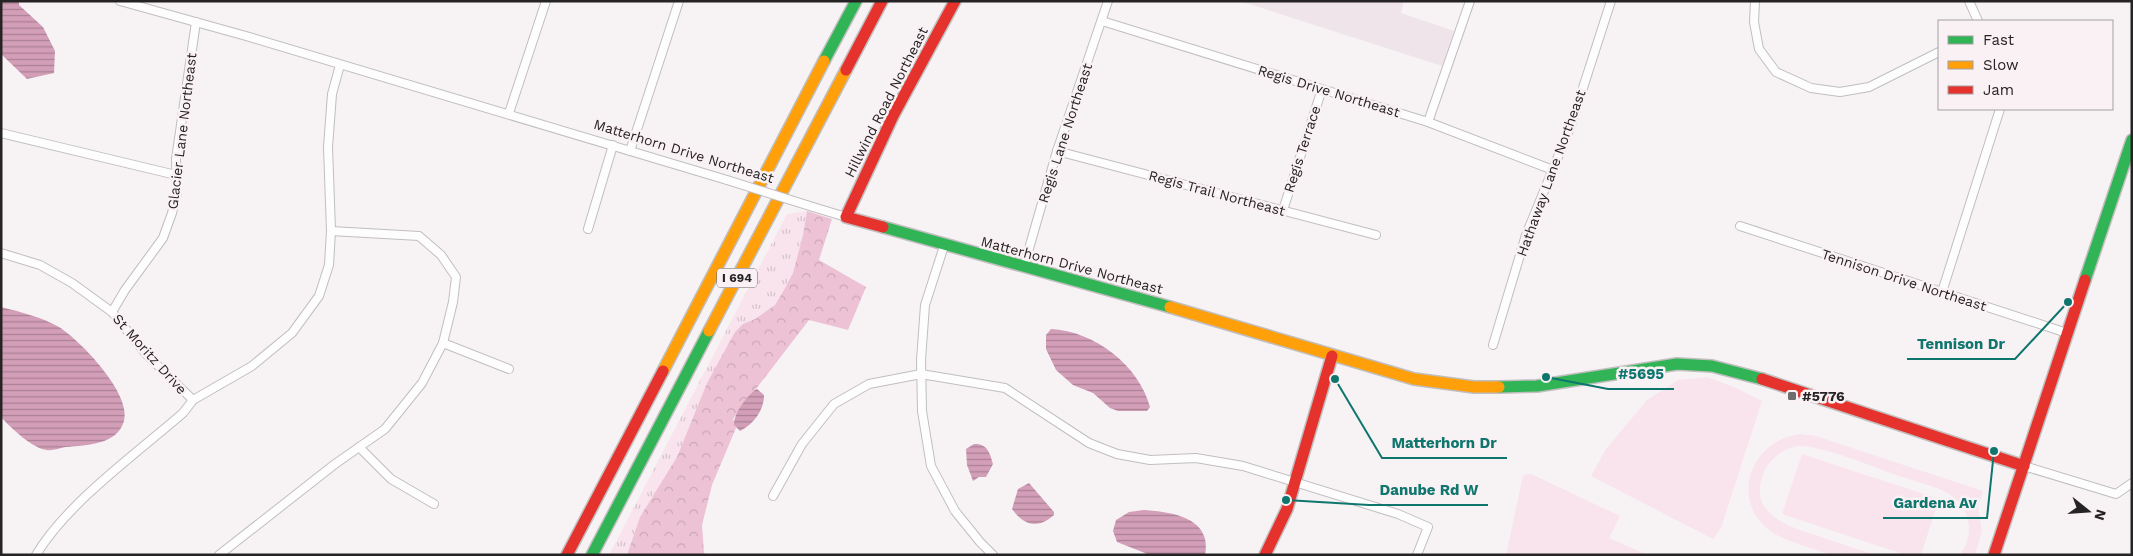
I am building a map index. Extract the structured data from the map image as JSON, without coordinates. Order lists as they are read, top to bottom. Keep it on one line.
{"streets":{"main road":["Hillwind Road Northeast","Matterhorn Drive Northeast","I 694"],"street":["Regis Drive Northeast","Glacier Lane Northeast","Regis Lane Northeast","Regis Terrace","Hathaway Lane Northeast","Regis Trail Northeast","Tennison Drive Northeast","St Moritz Drive"]},"crossings":[["Regis Drive Northeast","Regis Lane Northeast"],["Regis Drive Northeast","Regis Terrace"],["Regis Drive Northeast","Hathaway Lane Northeast"],["Hillwind Road Northeast","Matterhorn Drive Northeast"],["Glacier Lane Northeast","Matterhorn Drive Northeast"],["Glacier Lane Northeast","St Moritz Drive"],["Regis Lane Northeast","Matterhorn Drive Northeast"],["Regis Lane Northeast","Regis Trail Northeast"],["Regis Terrace","Regis Trail Northeast"]],"places":{"other":["Tennison Dr","#5695","Matterhorn Dr","Gardena Av","Danube Rd W"],"transit":["#5776"]},"legend":["Fast","Slow","Jam"],"north":"right"}
